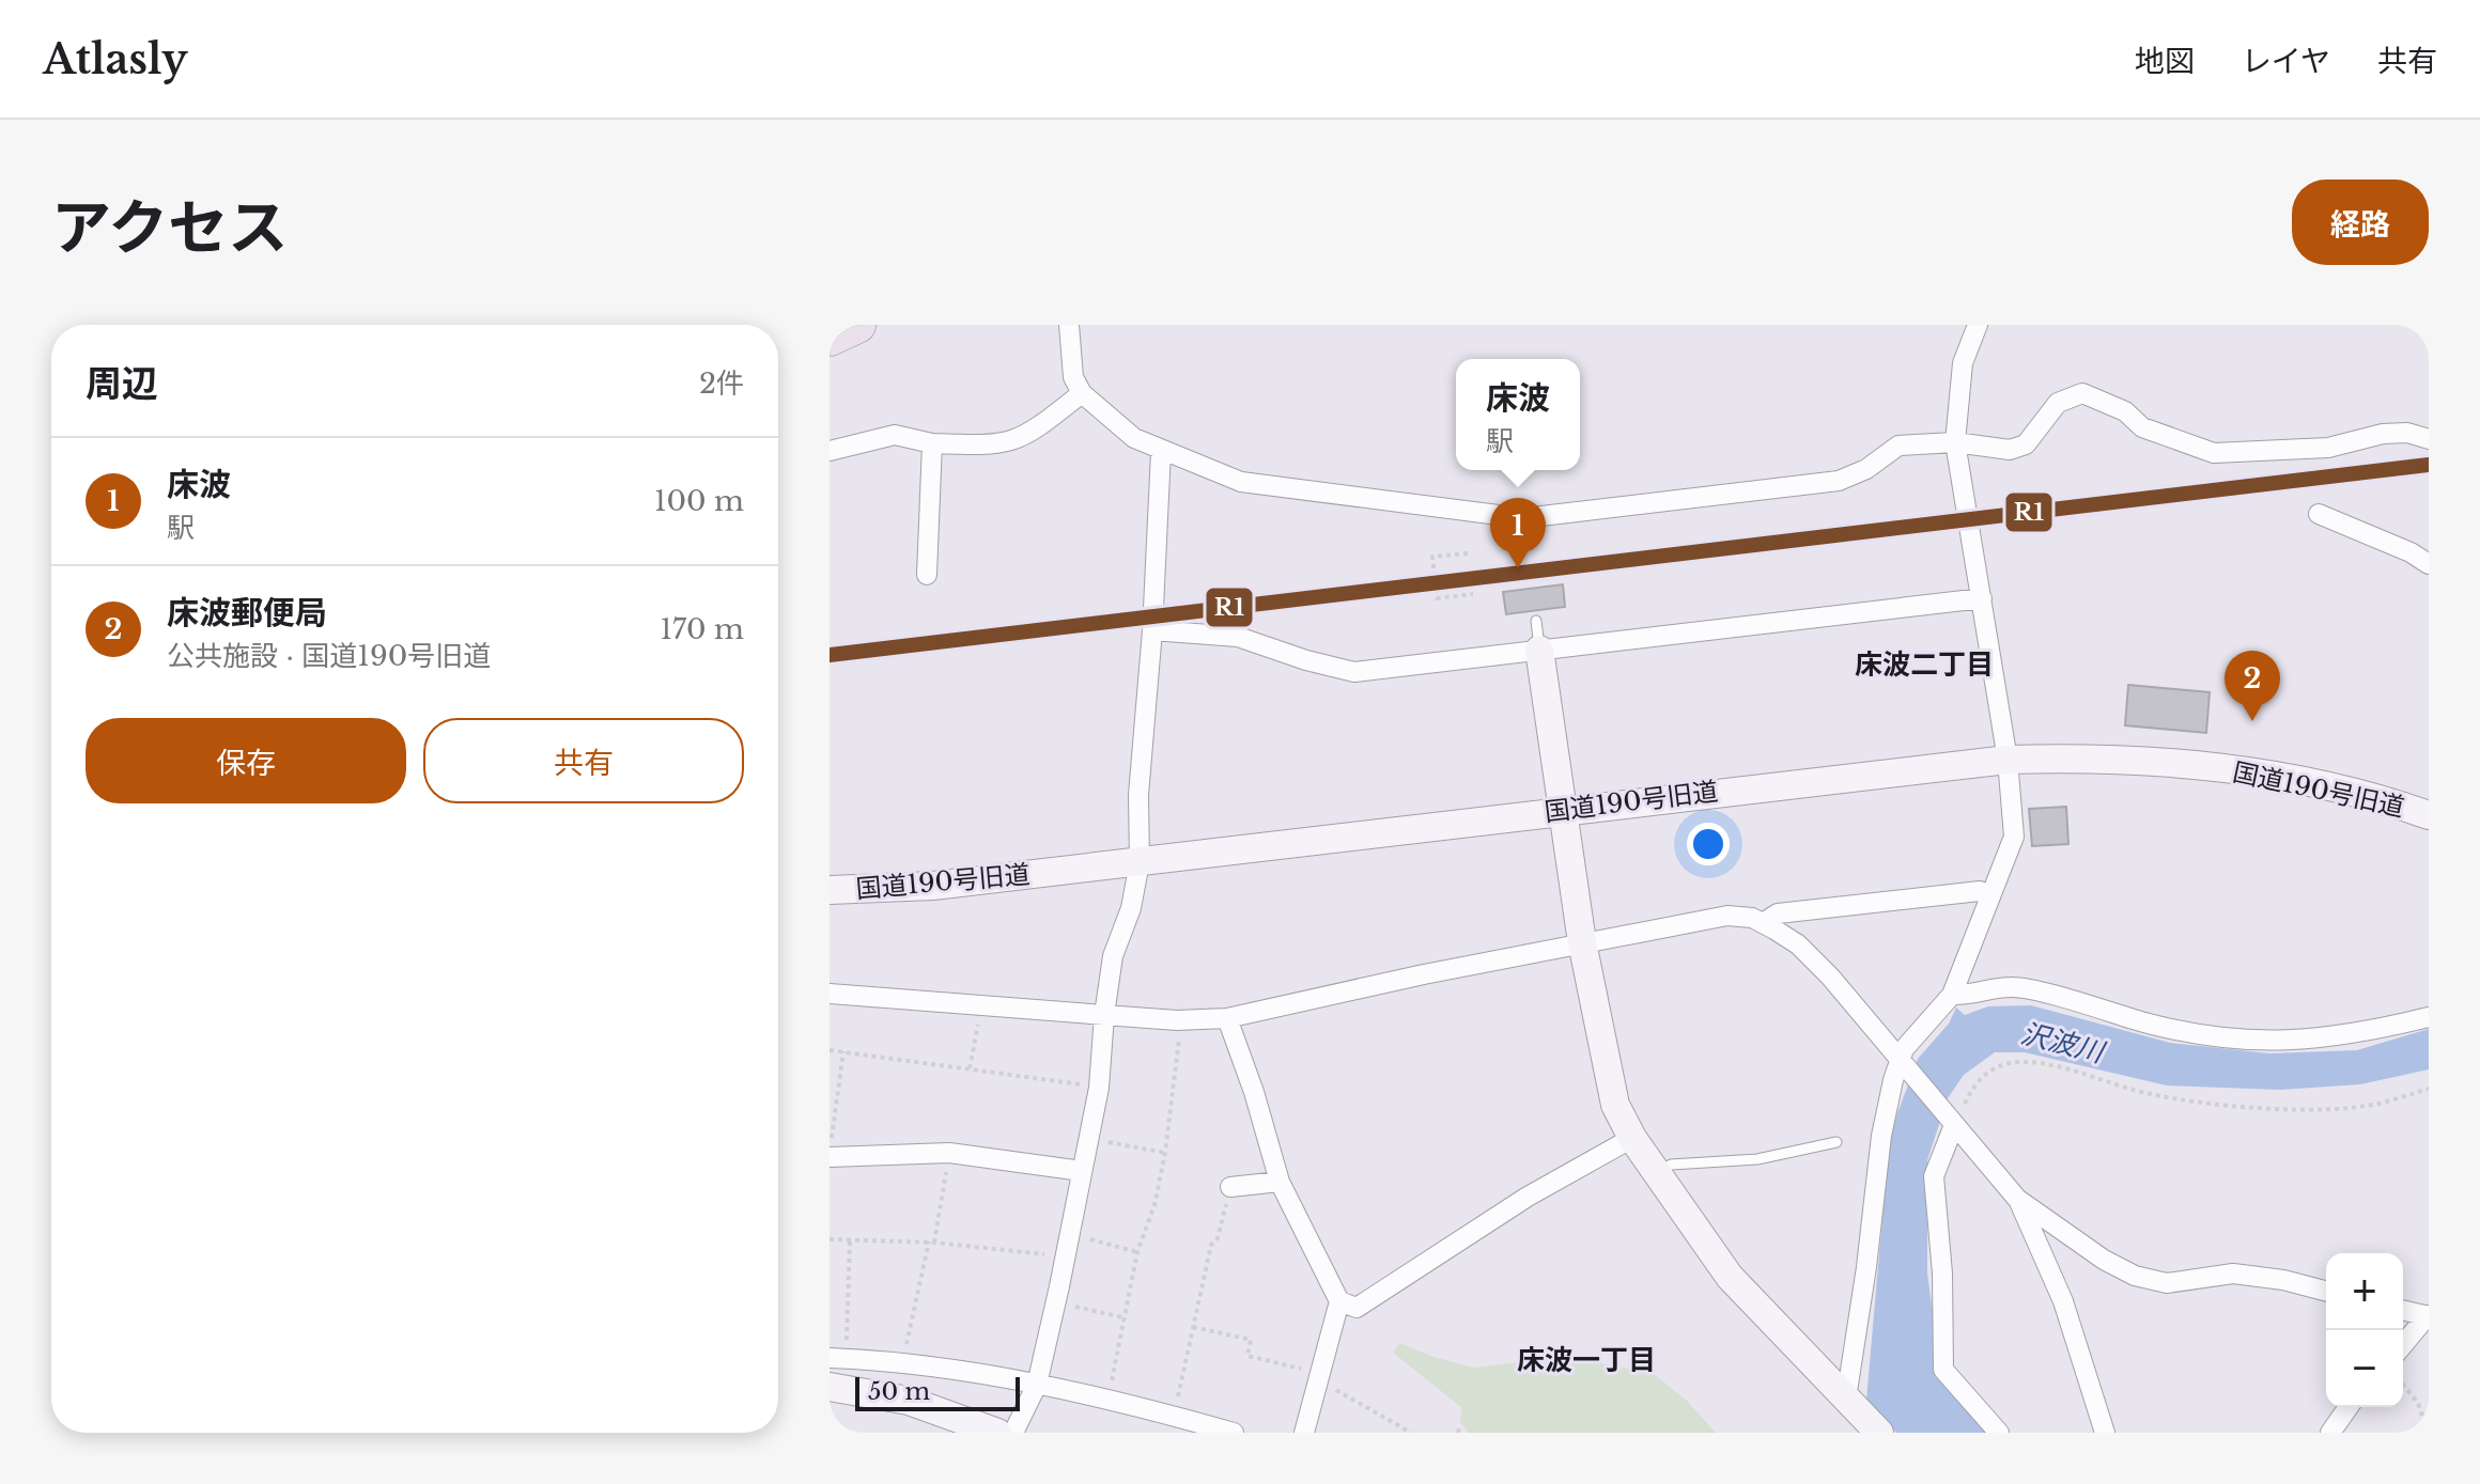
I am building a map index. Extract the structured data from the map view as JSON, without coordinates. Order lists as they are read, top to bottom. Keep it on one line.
{"streets":{"street":["国道190号旧道"]},"districts":["床波二丁目","床波一丁目"],"water":["沢波川"],"lines":["transit line R1"],"scale_bar":"50 m","page":{"header":"Atlasly","nav":["地図","レイヤ","共有"],"title":"アクセス","buttons":["経路",["保存","共有"]],"heading":["周辺","2件"],"popup":["床波","駅"],"list":[{"mark":"1","name":"床波","note":"駅","value":"100 m"},{"mark":"2","name":"床波郵便局","note":"公共施設 · 国道190号旧道","value":"170 m"}],"pins":["1","2"],"map_buttons":["+","−"],"scale":"50 m"}}
